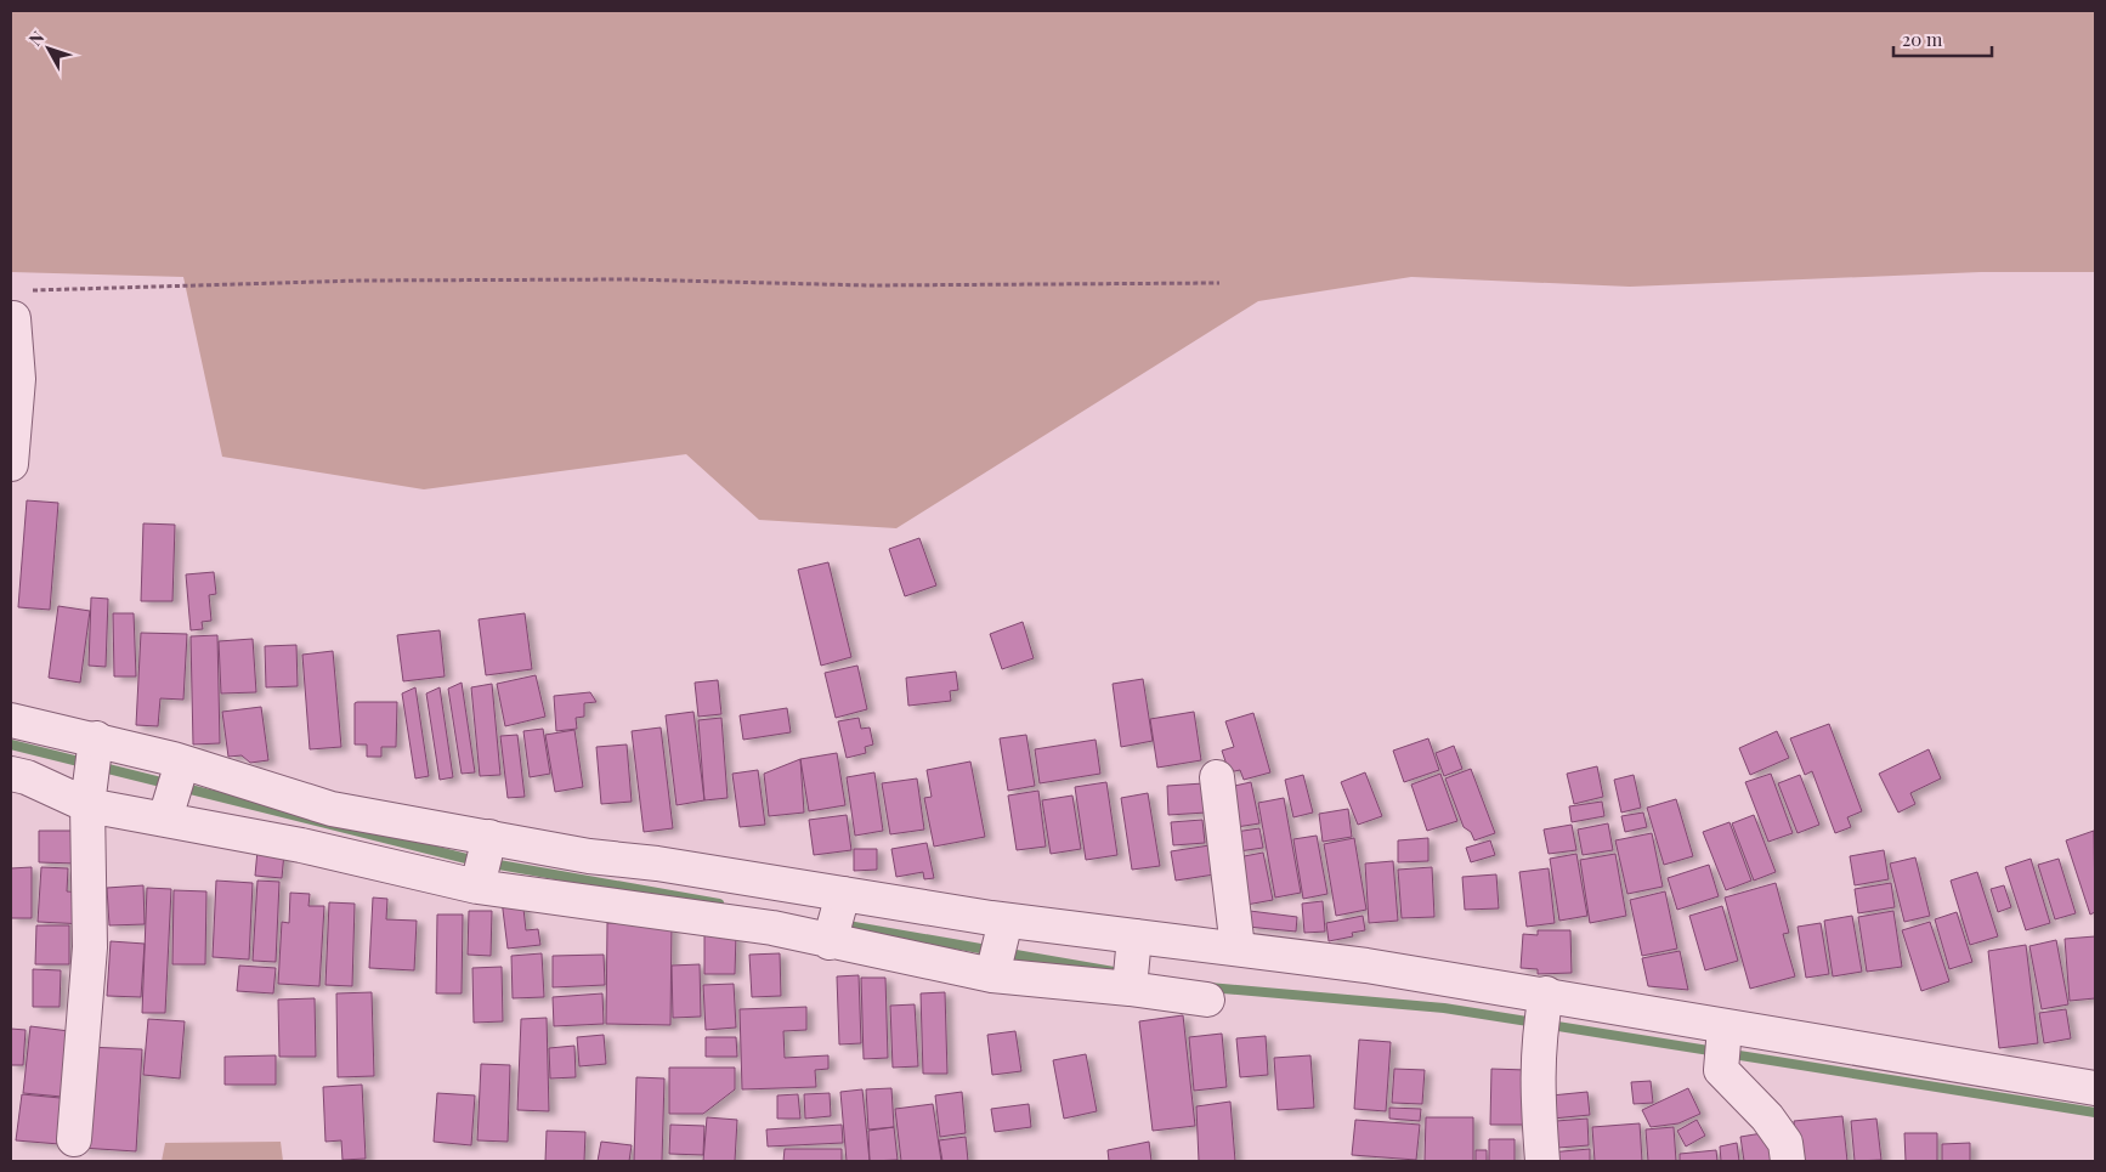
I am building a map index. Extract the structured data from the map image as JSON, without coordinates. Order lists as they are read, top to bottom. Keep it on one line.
{"scale_bar":"20 m","north":"top left"}
